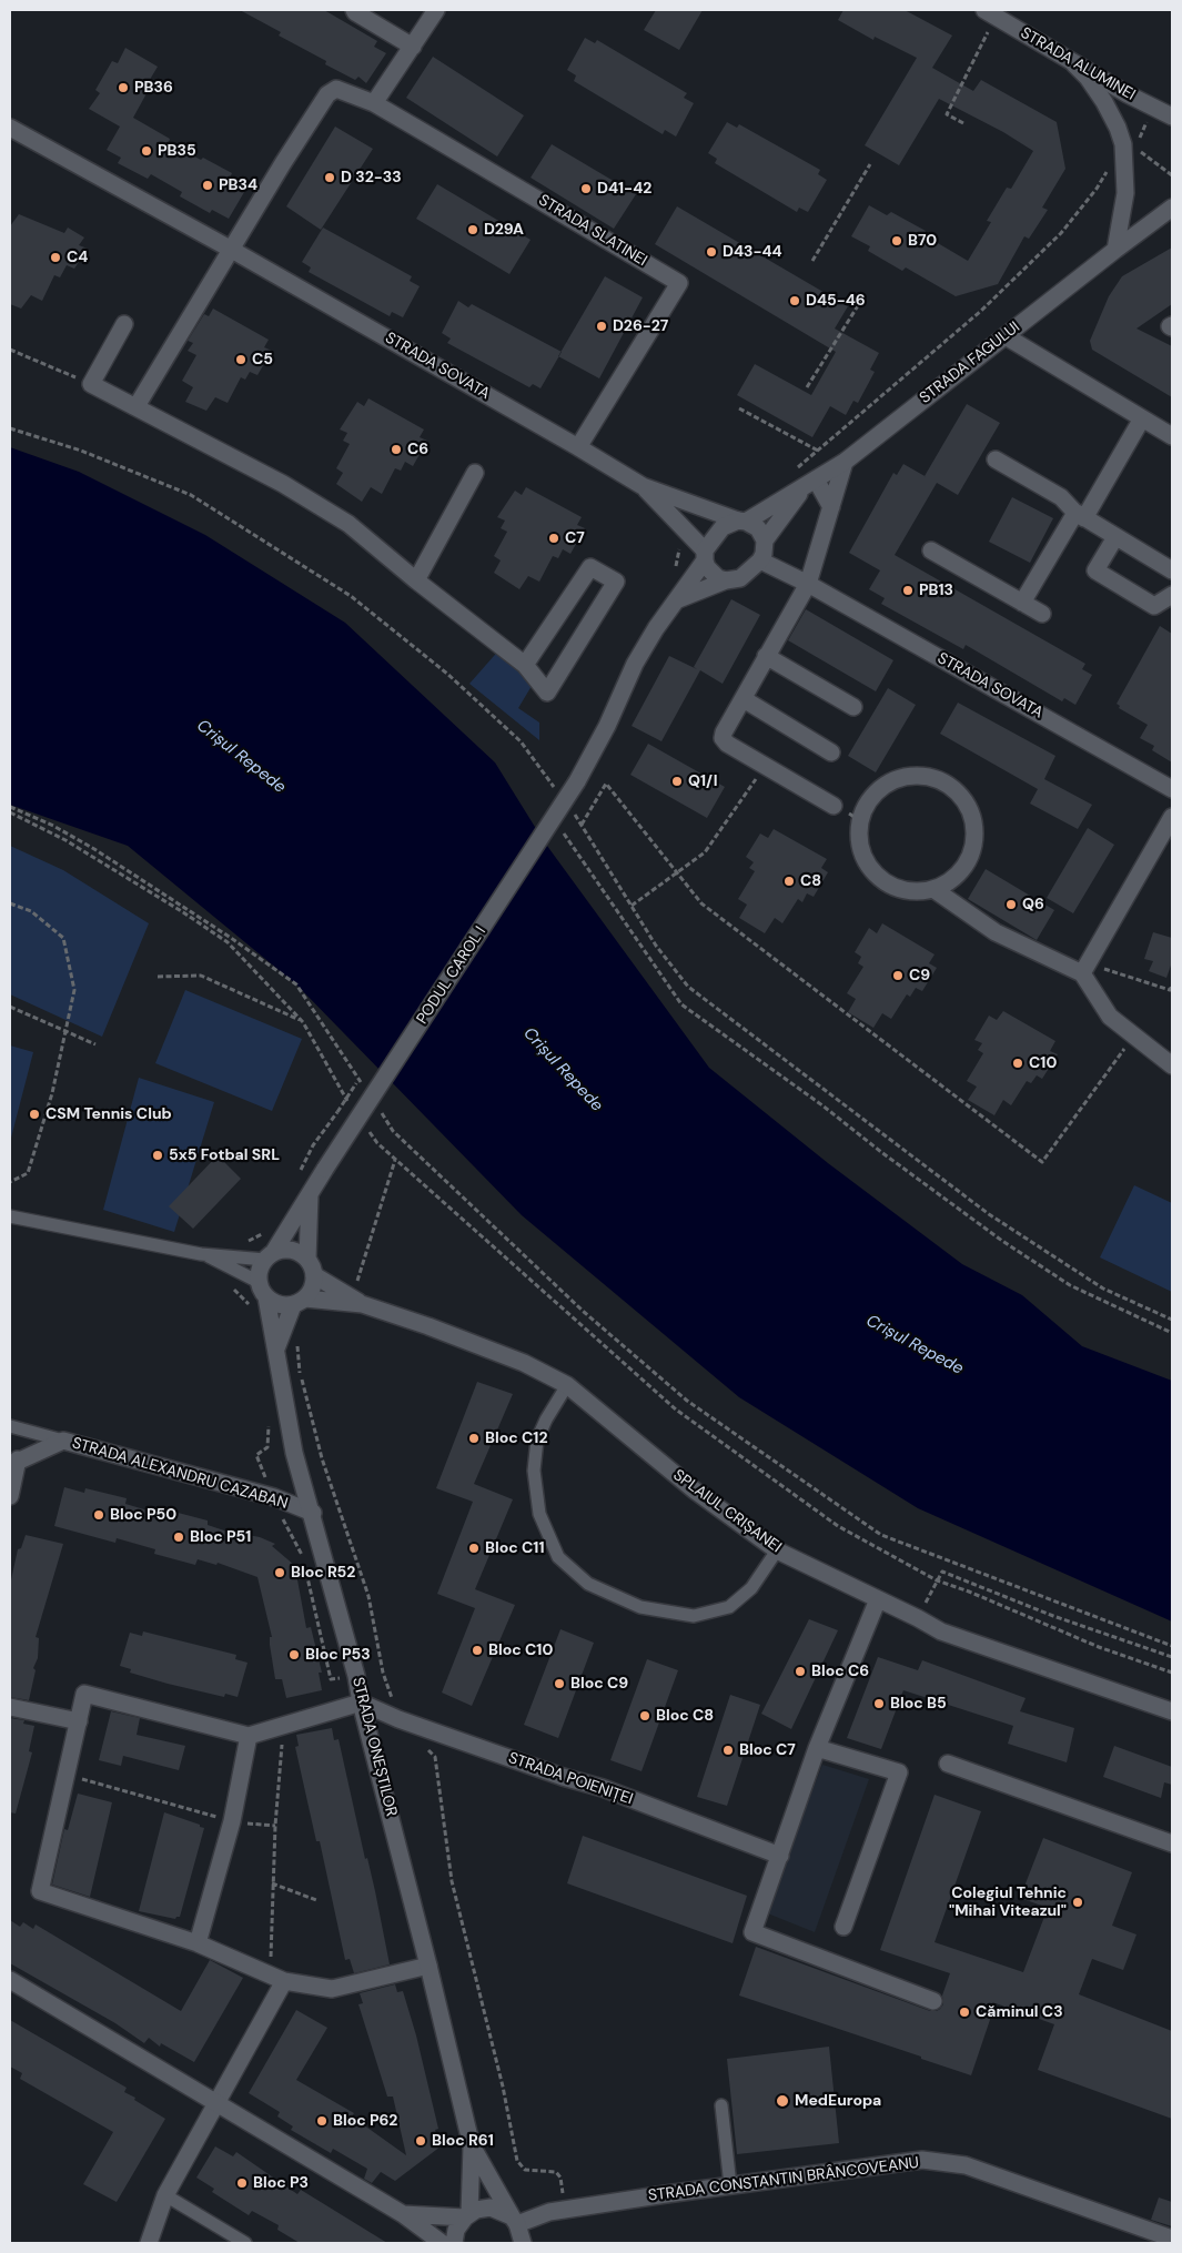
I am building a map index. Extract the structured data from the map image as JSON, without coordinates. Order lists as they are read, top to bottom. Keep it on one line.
{"streets":{"street":["STRADA ALUMINEI","STRADA SLATINEI","STRADA FAGULUI","STRADA SOVATA","PODUL CAROL I","STRADA ALEXANDRU CAZABAN","SPLAIUL CRIȘANEI","STRADA ONEȘTILOR","STRADA POIENIȚEI","STRADA CONSTANTIN BRÂNCOVEANU"]},"crossings":[["STRADA SLATINEI","STRADA SOVATA"],["STRADA FAGULUI","STRADA SOVATA"],["STRADA FAGULUI","PODUL CAROL I"],["PODUL CAROL I","SPLAIUL CRIȘANEI"],["PODUL CAROL I","STRADA ONEȘTILOR"],["STRADA ALEXANDRU CAZABAN","STRADA ONEȘTILOR"],["SPLAIUL CRIȘANEI","STRADA ONEȘTILOR"],["STRADA ONEȘTILOR","STRADA POIENIȚEI"],["STRADA ONEȘTILOR","STRADA CONSTANTIN BRÂNCOVEANU"]],"water":["Crișul Repede"],"places":["PB36","PB35","D 32-33","PB34","D41-42","D29A","B70","D43-44","C4","D45-46","D26-27","C5","C6","C7","PB13","Q1/I","C8","Q6","C9","C10","CSM Tennis Club","5x5 Fotbal SRL","Bloc C12","Bloc P50","Bloc P51","Bloc C11","Bloc R52","Bloc C10","Bloc P53","Bloc C6","Bloc C9","Bloc B5","Bloc C8","Bloc C7","Colegiul Tehnic \"Mihai Viteazul\"","Căminul C3","MedEuropa","Bloc P62","Bloc R61","Bloc P3"]}
